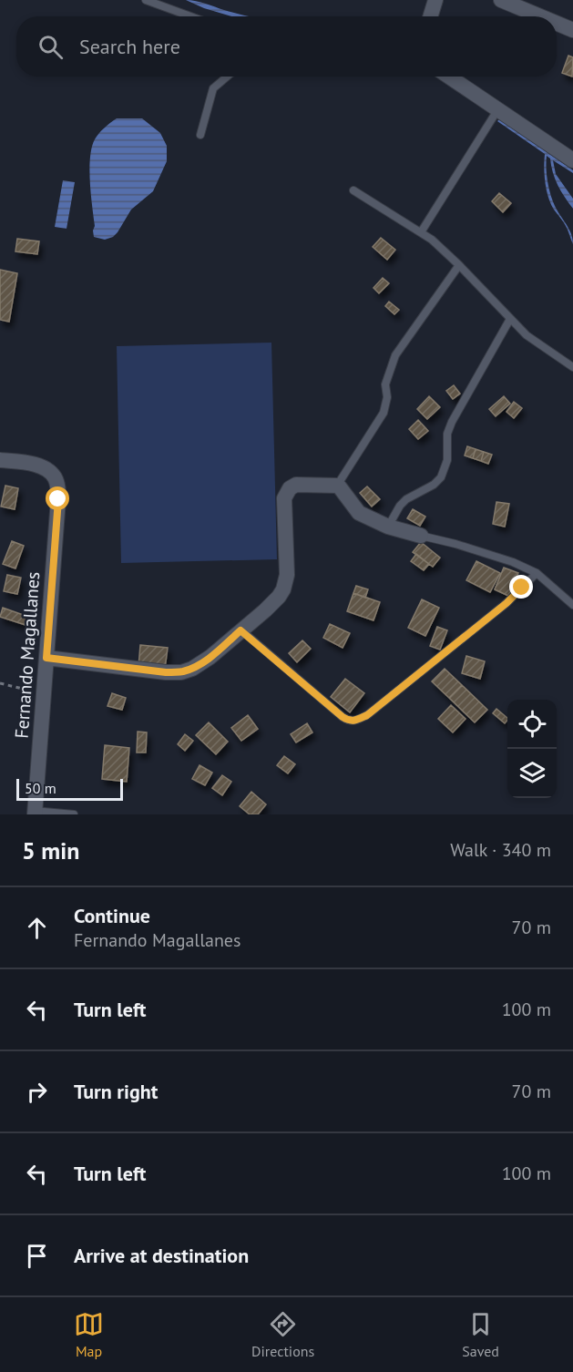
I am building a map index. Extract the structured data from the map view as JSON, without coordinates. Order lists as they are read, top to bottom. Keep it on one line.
{"streets":{"street":["Fernando Magallanes"]},"scale_bar":"50 m","page":{"search":"Search here","scale":"50 m","heading":["5 min","Walk · 340 m"],"list":[["Continue","Fernando Magallanes","70 m"],["Turn left","100 m"],["Turn right","70 m"],["Turn left","100 m"],"Arrive at destination"],"nav":["Map","Directions","Saved"]}}
